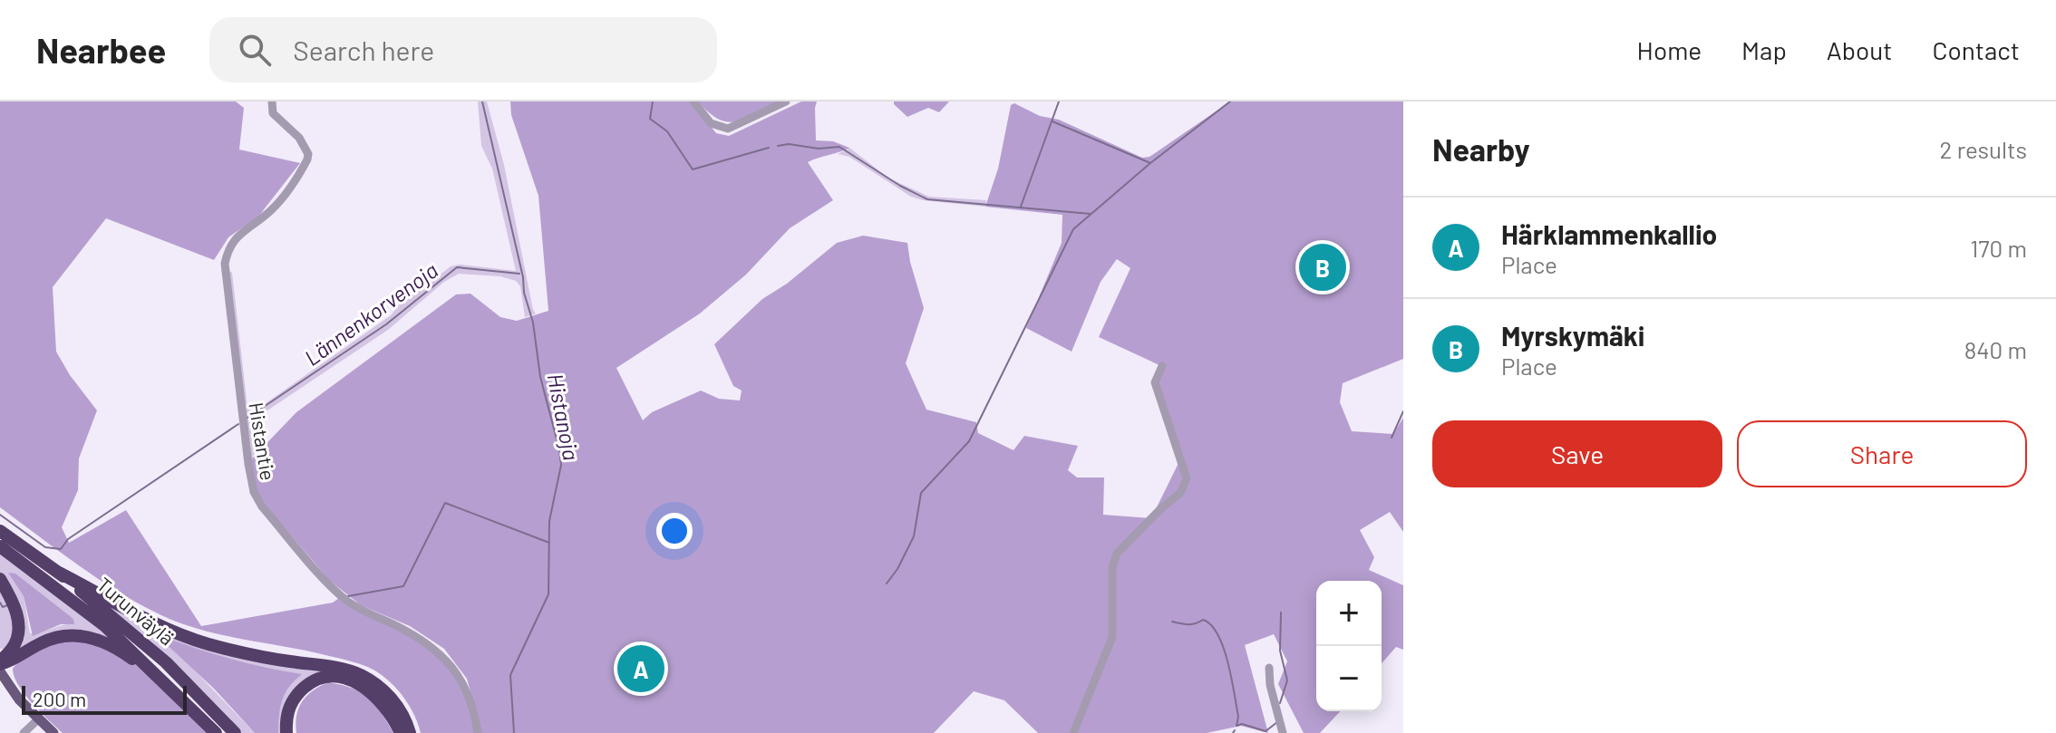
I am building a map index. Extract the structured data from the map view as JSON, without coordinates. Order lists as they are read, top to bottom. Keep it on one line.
{"streets":{"highway":["Turunväylä"],"street":["Histantie"]},"water":["Lännenkorvenoja","Histanoja"],"scale_bar":"200 m","page":{"header":"Nearbee","search":"Search here","nav":["Home","Map","About","Contact"],"heading":["Nearby","2 results"],"list":[{"mark":"A","name":"Härklammenkallio","note":"Place","value":"170 m"},{"mark":"B","name":"Myrskymäki","note":"Place","value":"840 m"}],"pins":["B","A"],"buttons":["Save","Share"],"map_buttons":["+","−"],"scale":"200 m"}}
